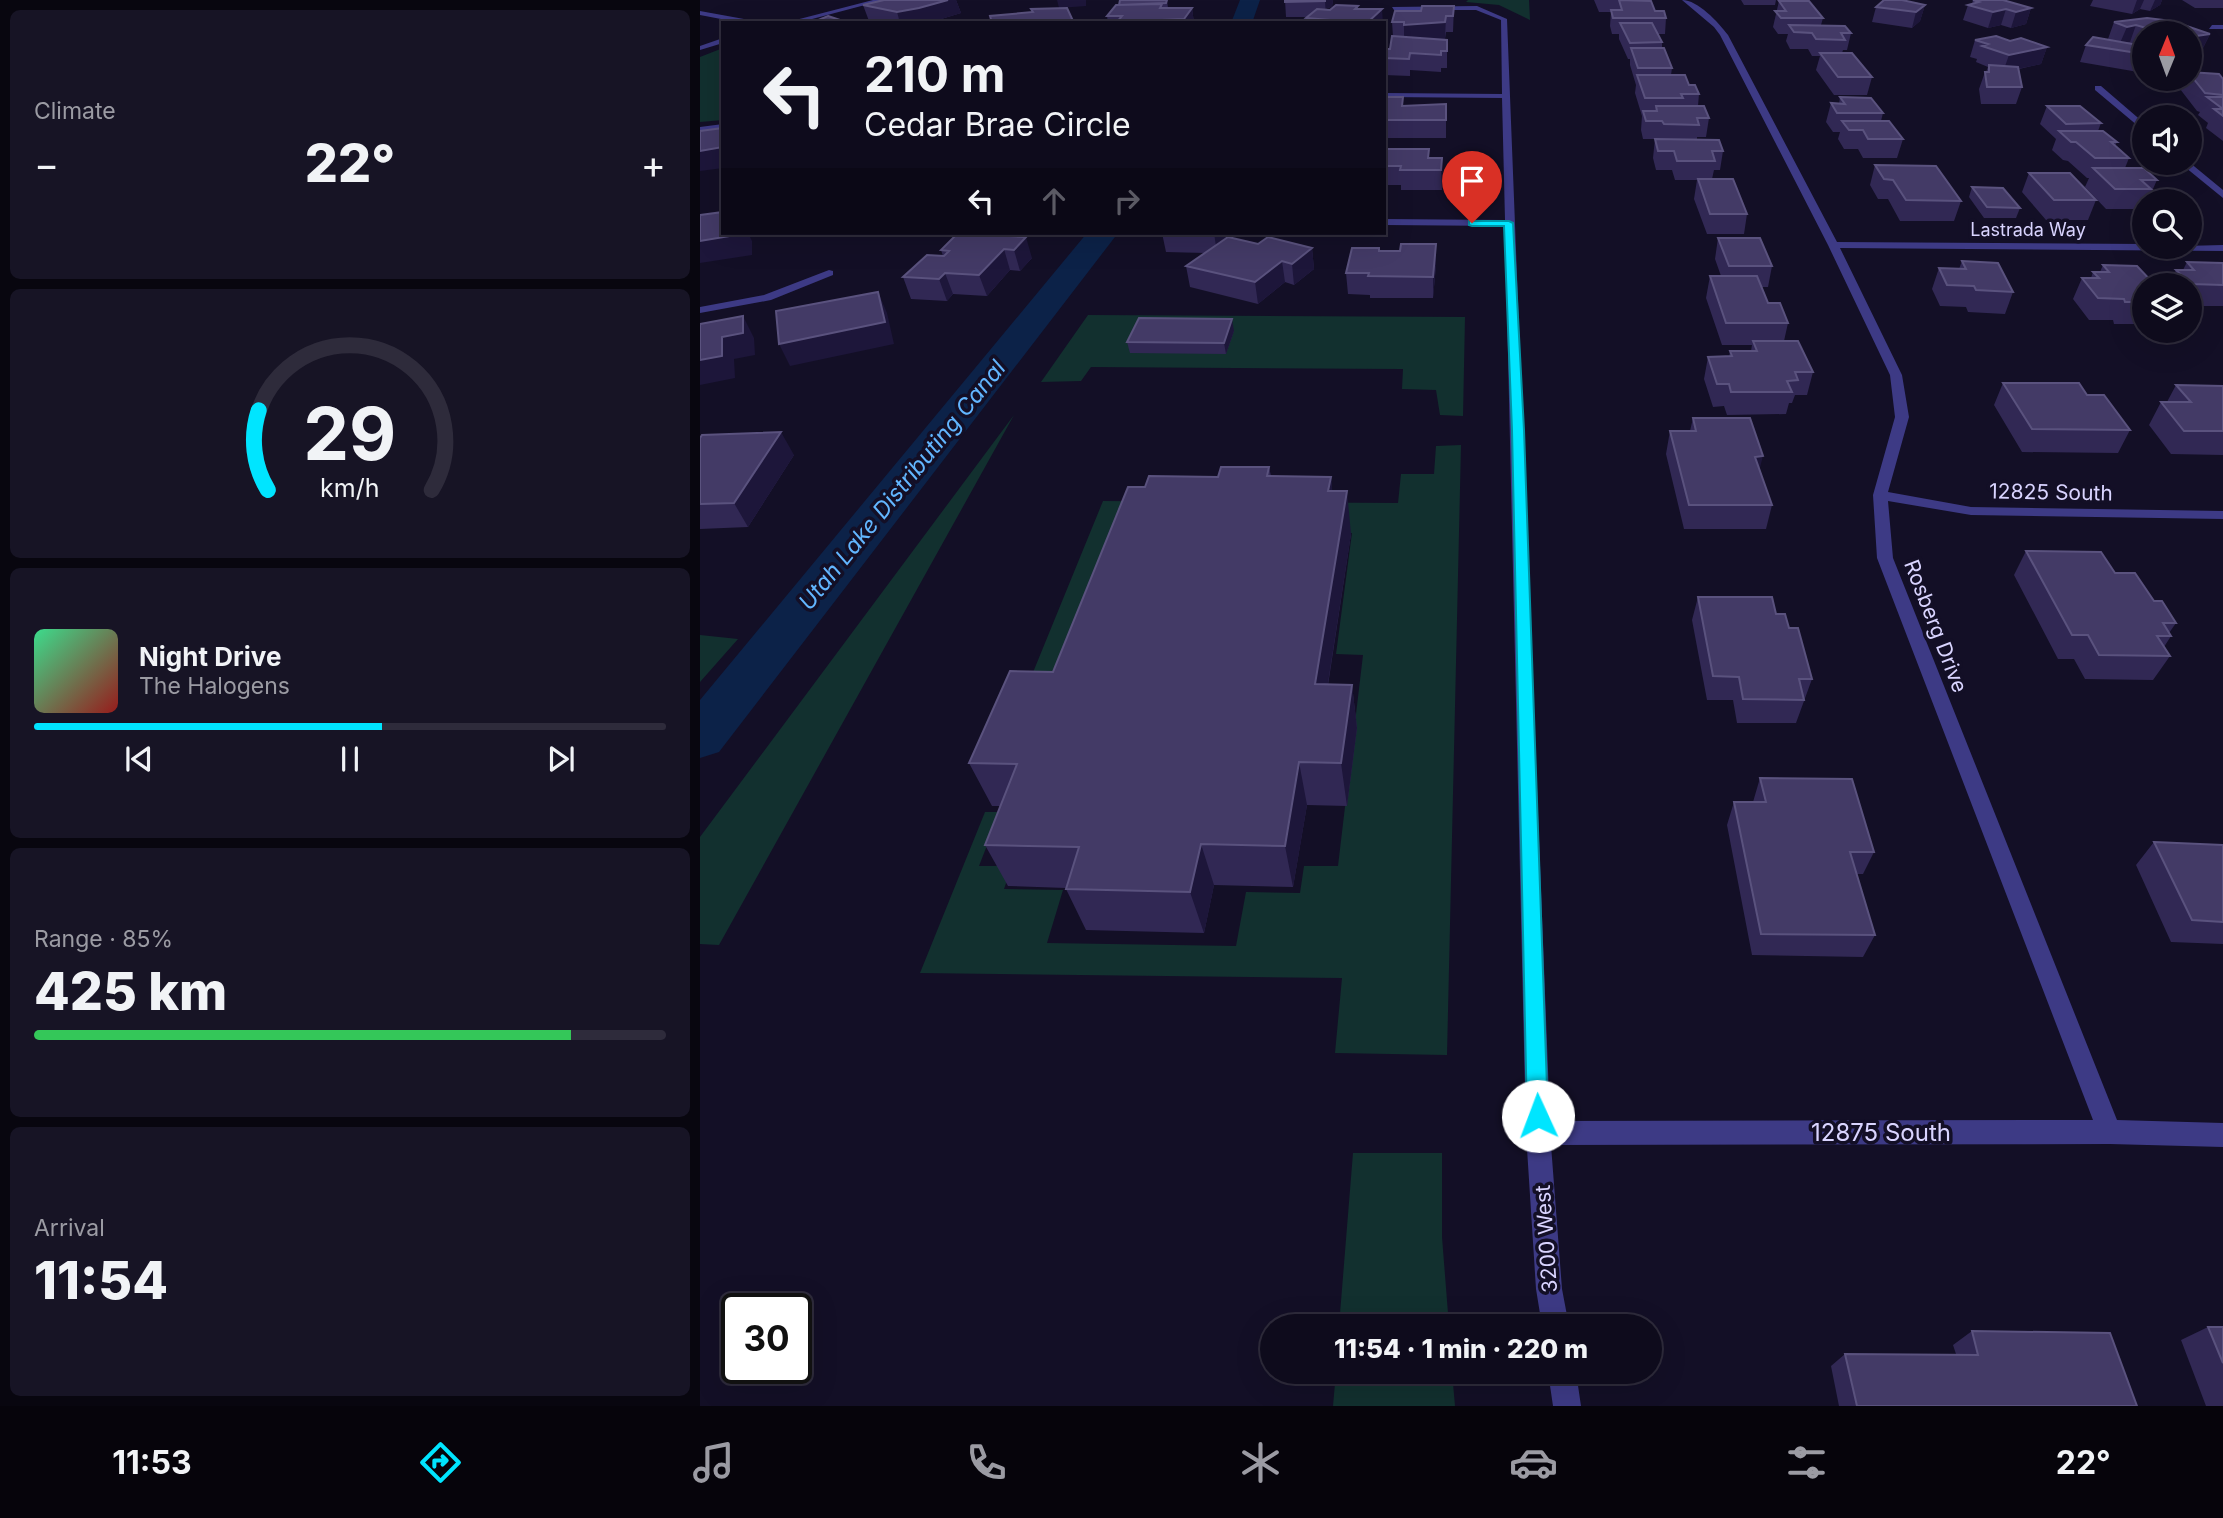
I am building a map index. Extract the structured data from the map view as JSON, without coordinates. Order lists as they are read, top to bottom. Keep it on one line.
{"streets":{"street":["Lastrada Way","12825 South","Rosberg Drive","12875 South","3200 West"]},"crossings":[["Lastrada Way","Rosberg Drive"],["12825 South","Rosberg Drive"],["Rosberg Drive","12875 South"],["12875 South","3200 West"]],"water":["Utah Lake Distributing Canal"],"north":"top","page":{"tile":["Climate",["Range · 85%","425 km"],["Arrival","11:54"]],"turn":["210 m","Cedar Brae Circle"],"heat":["−","22°","+"],"song":["Night Drive","The Halogens"],"limit":"30","trip":"11:54 · 1 min · 220 m","tabs":["11:53","22°"],"gauge":["29","km/h"]}}
